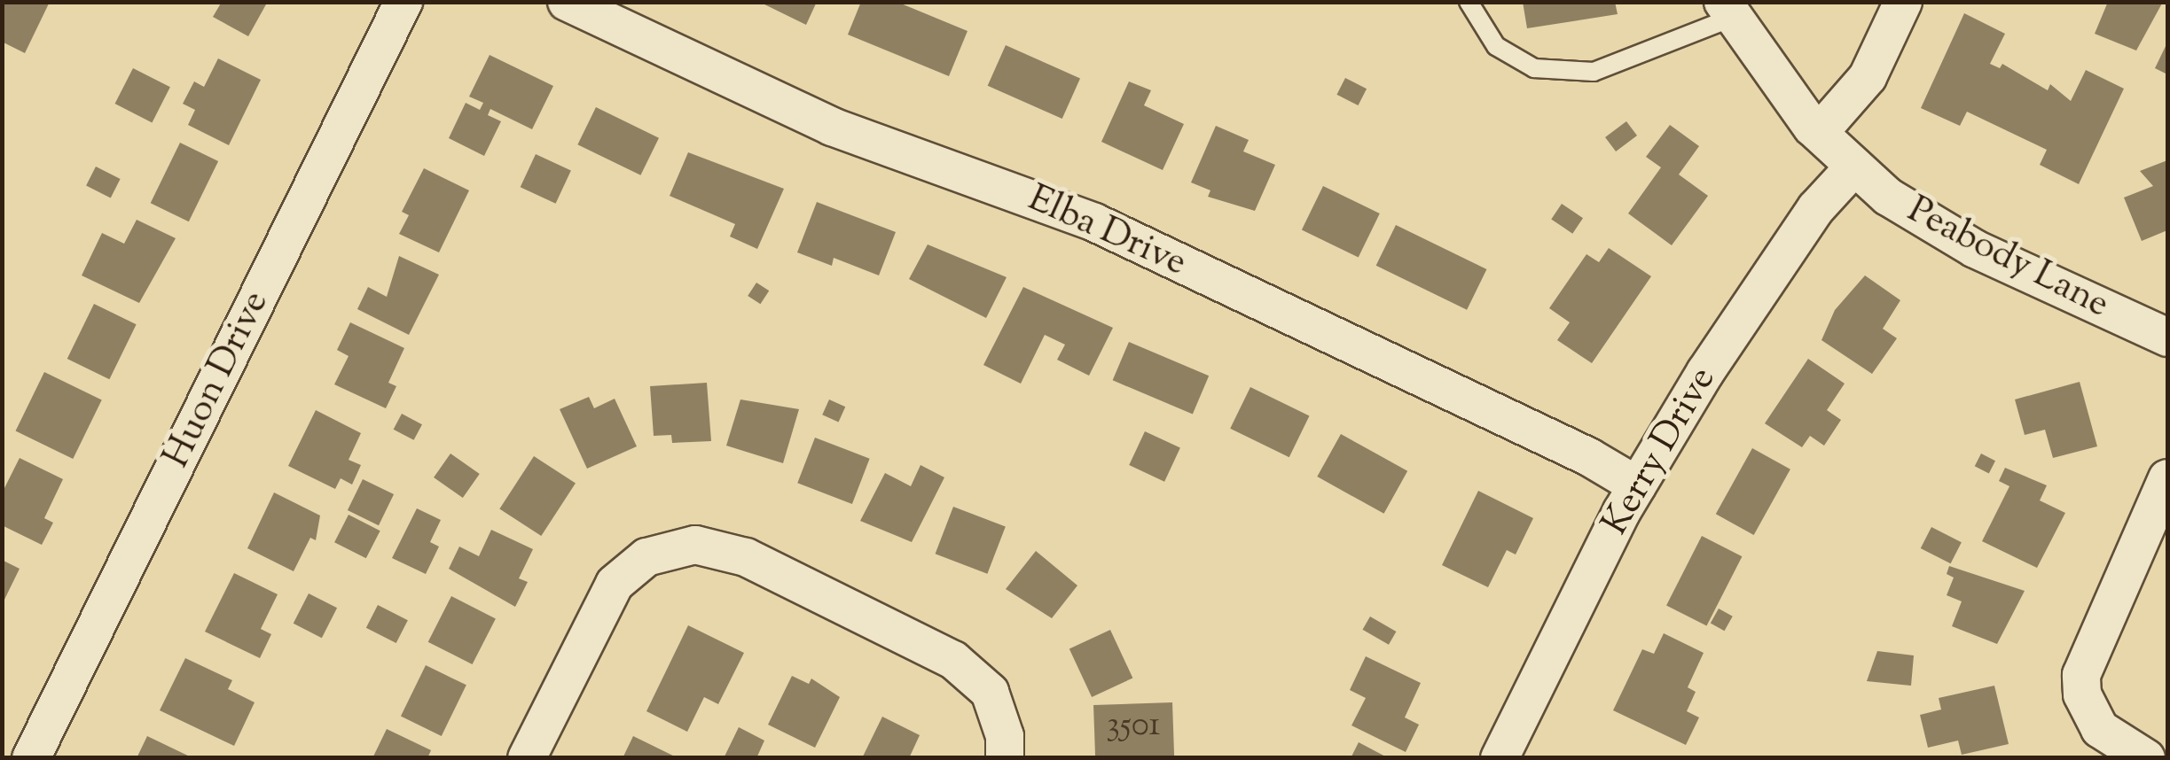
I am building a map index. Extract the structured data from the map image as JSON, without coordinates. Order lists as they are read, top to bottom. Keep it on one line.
{"streets":{"street":["Elba Drive","Peabody Lane","Huon Drive","Kerry Drive"]},"crossings":[["Elba Drive","Kerry Drive"],["Peabody Lane","Kerry Drive"]],"house_numbers":["3501"]}
